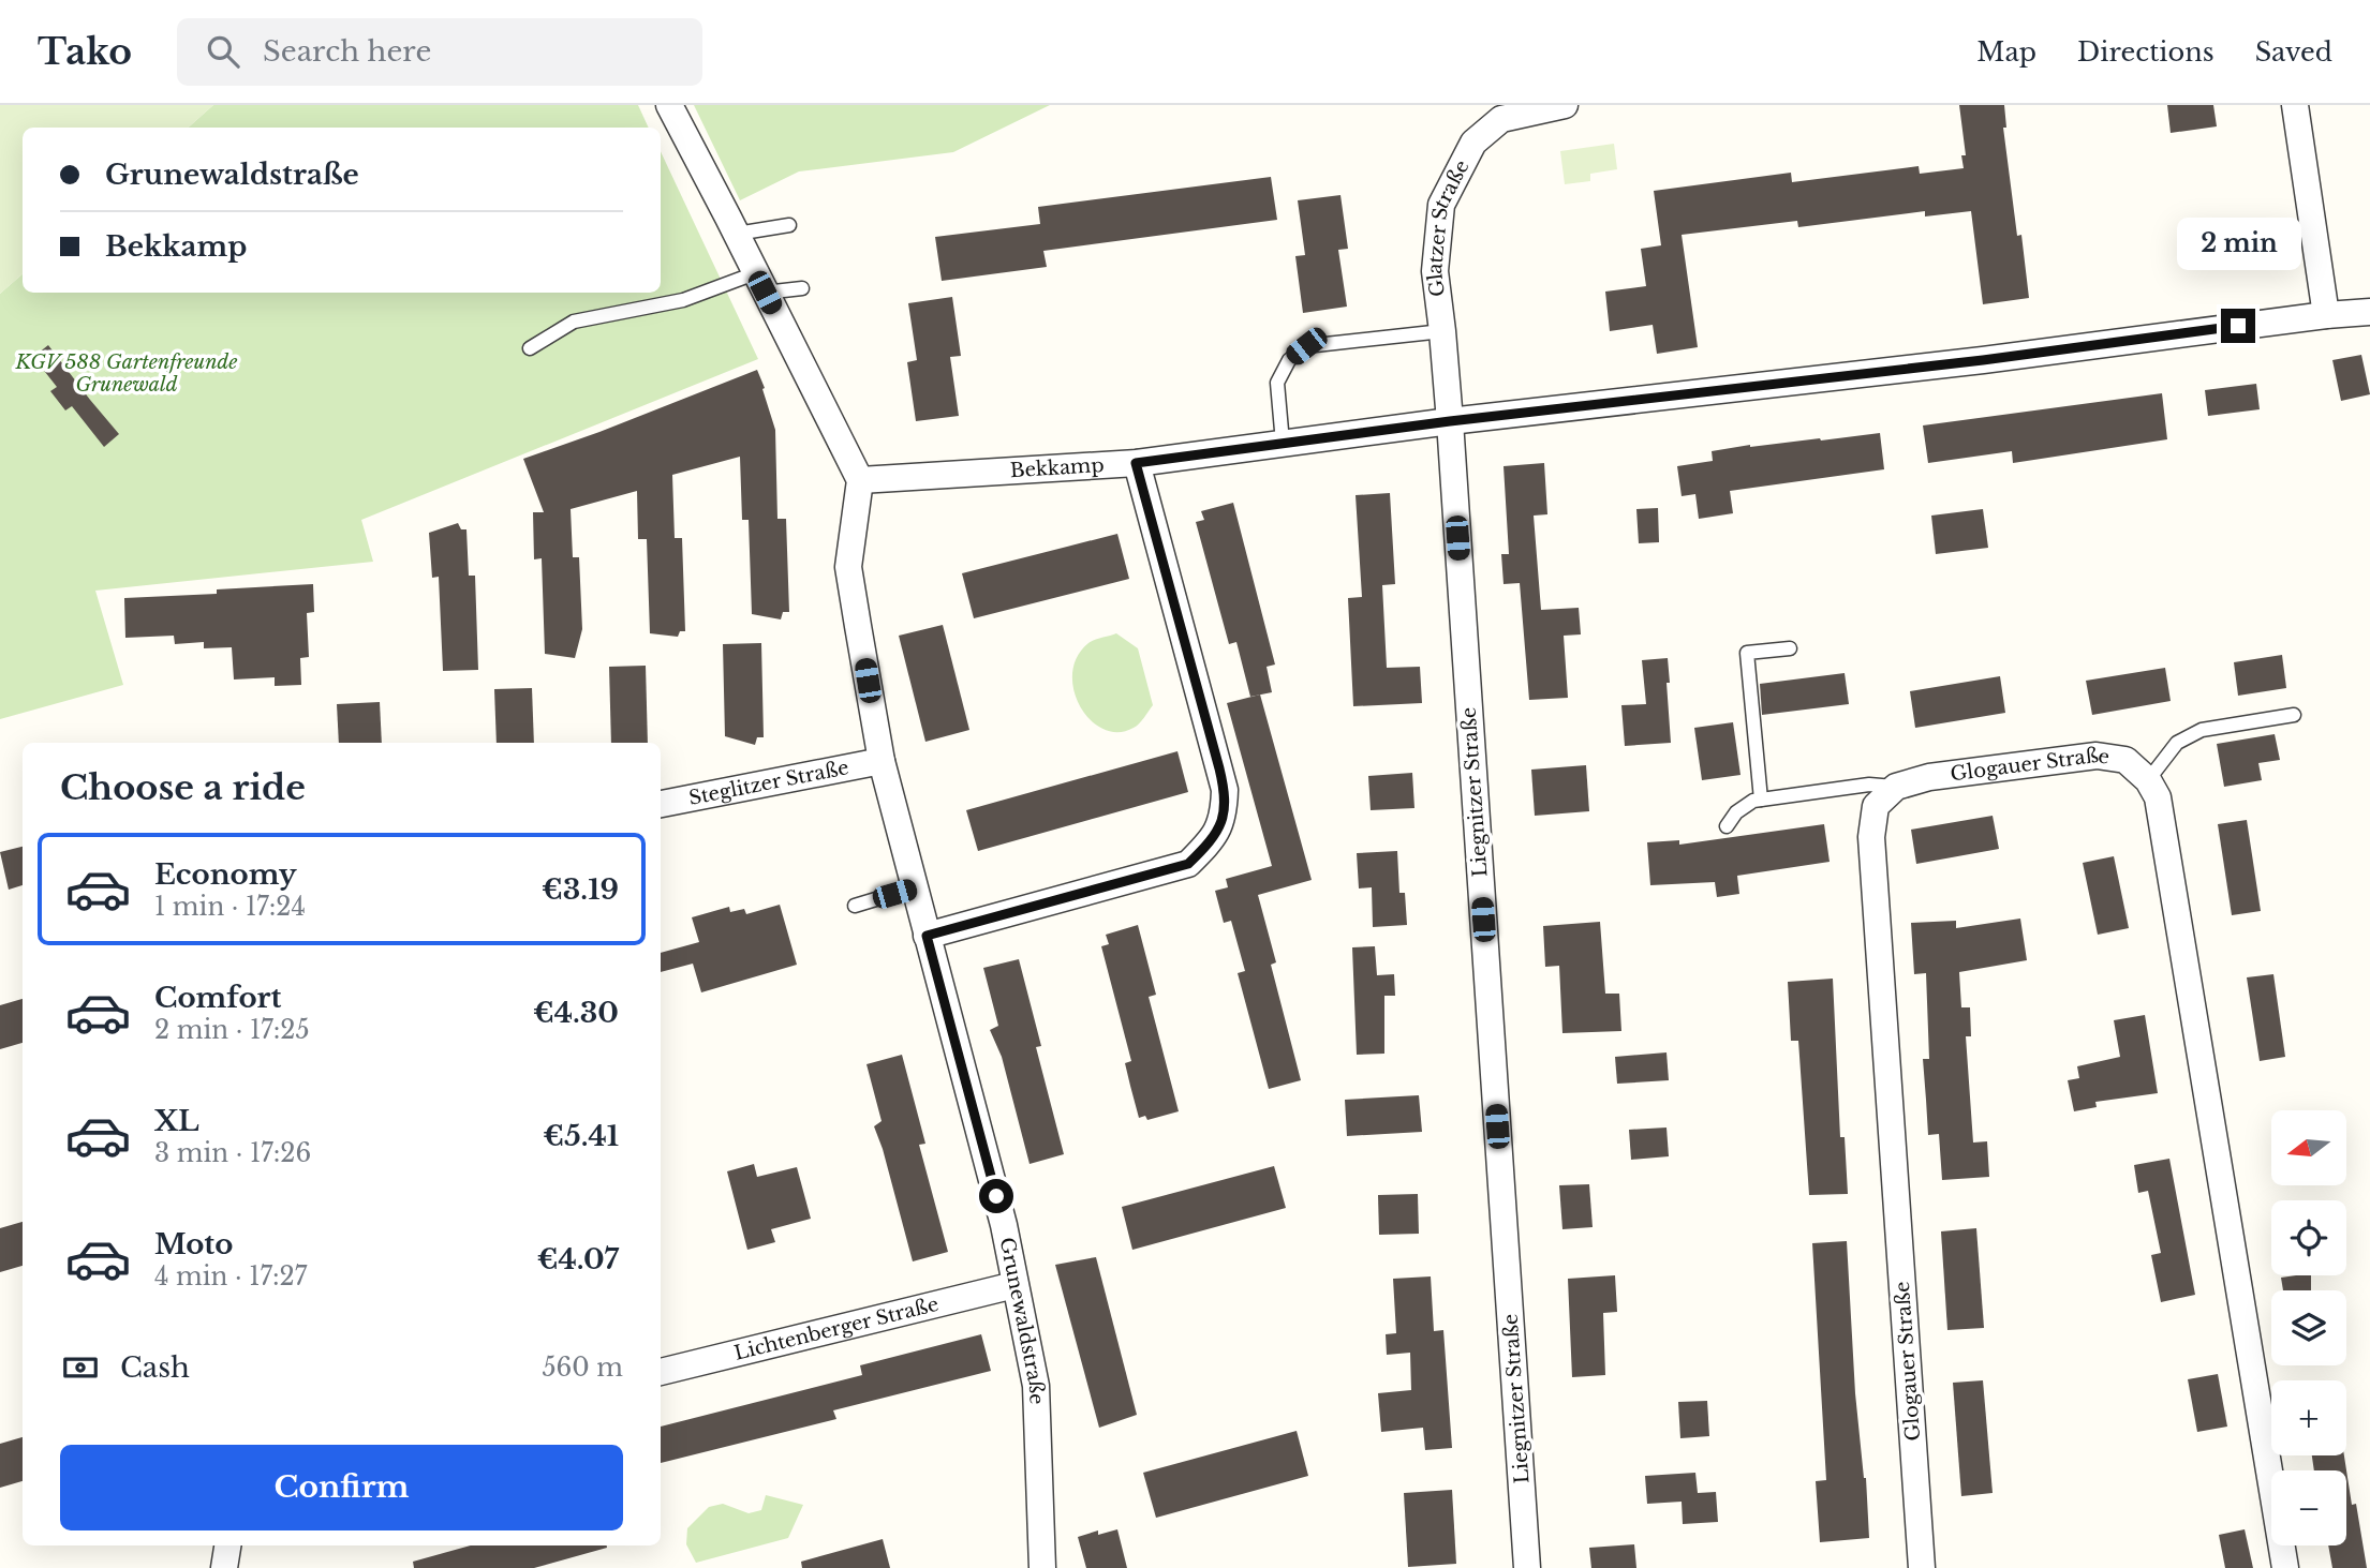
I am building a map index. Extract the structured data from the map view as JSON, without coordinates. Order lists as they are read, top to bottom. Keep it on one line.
{"streets":{"street":["Glatzer Straße","Bekkamp","Glogauer Straße","Steglitzer Straße","Liegnitzer Straße","Grunewaldstraße","Lichtenberger Straße"]},"crossings":[["Glatzer Straße","Bekkamp"],["Glatzer Straße","Liegnitzer Straße"],["Bekkamp","Liegnitzer Straße"],["Bekkamp","Grunewaldstraße"],["Steglitzer Straße","Grunewaldstraße"],["Grunewaldstraße","Lichtenberger Straße"]],"parks":["KGV 588 Gartenfreunde Grunewald"],"north":"left","page":{"header":"Tako","search":"Search here","nav":["Map","Directions","Saved"],"banner":["Grunewaldstraße","Bekkamp"],"bubble":"2 min","heading":"Choose a ride","list":[{"name":"Economy","note":"1 min · 17:24","value":"€3.19"},{"name":"Comfort","note":"2 min · 17:25","value":"€4.30"},{"name":"XL","note":"3 min · 17:26","value":"€5.41"},{"name":"Moto","note":"4 min · 17:27","value":"€4.07"}],"map_buttons":["+","−"],"pay":["Cash","560 m"],"buttons":"Confirm"}}
